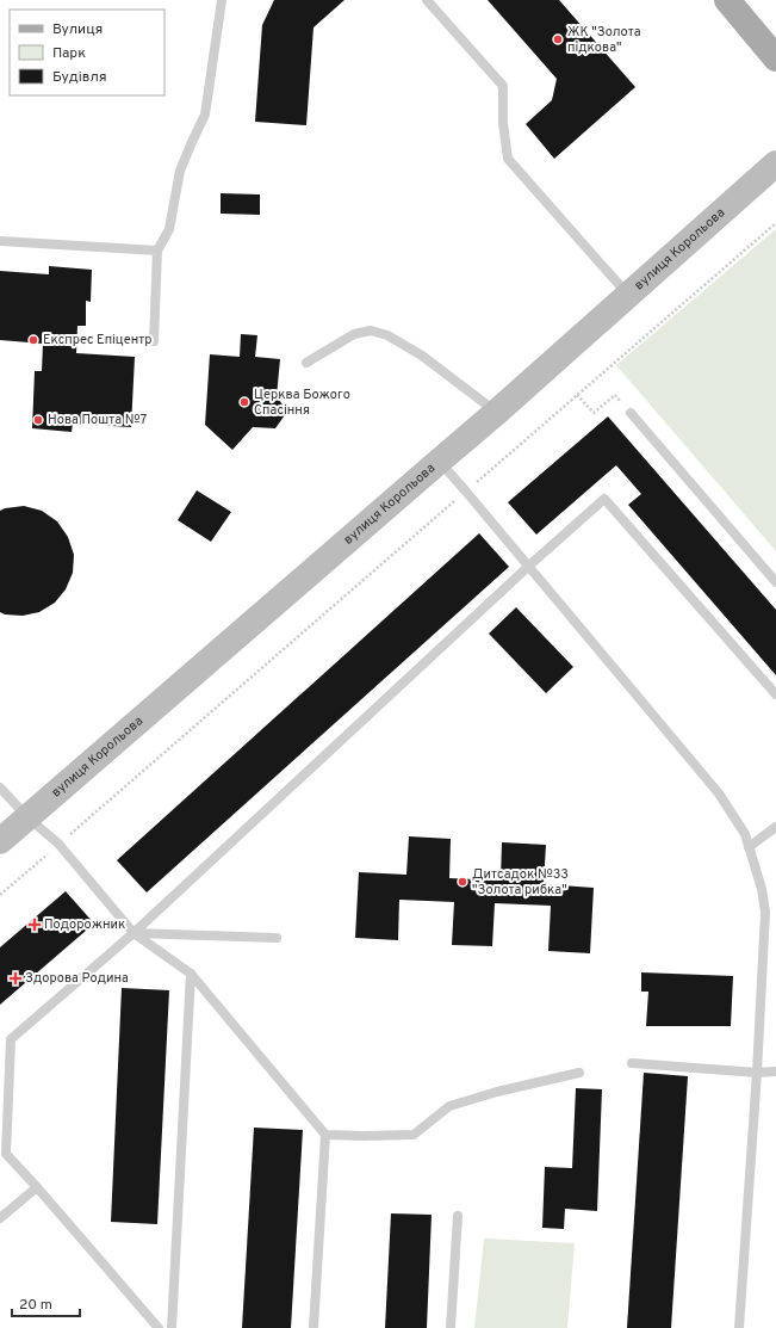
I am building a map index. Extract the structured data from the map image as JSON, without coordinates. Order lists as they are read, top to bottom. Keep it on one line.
{"streets":{"street":["вулиця Корольова"]},"places":{"other":["ЖК \"Золота підкова\"","Експрес Епіцентр","Церква Божого Спасіння","Нова Пошта №7","Дитсадок №33 \"Золота рибка\""],"health":["Подорожник","Здорова Родина"]},"legend":["Вулиця","Парк","Будівля"],"scale_bar":"20 m"}
